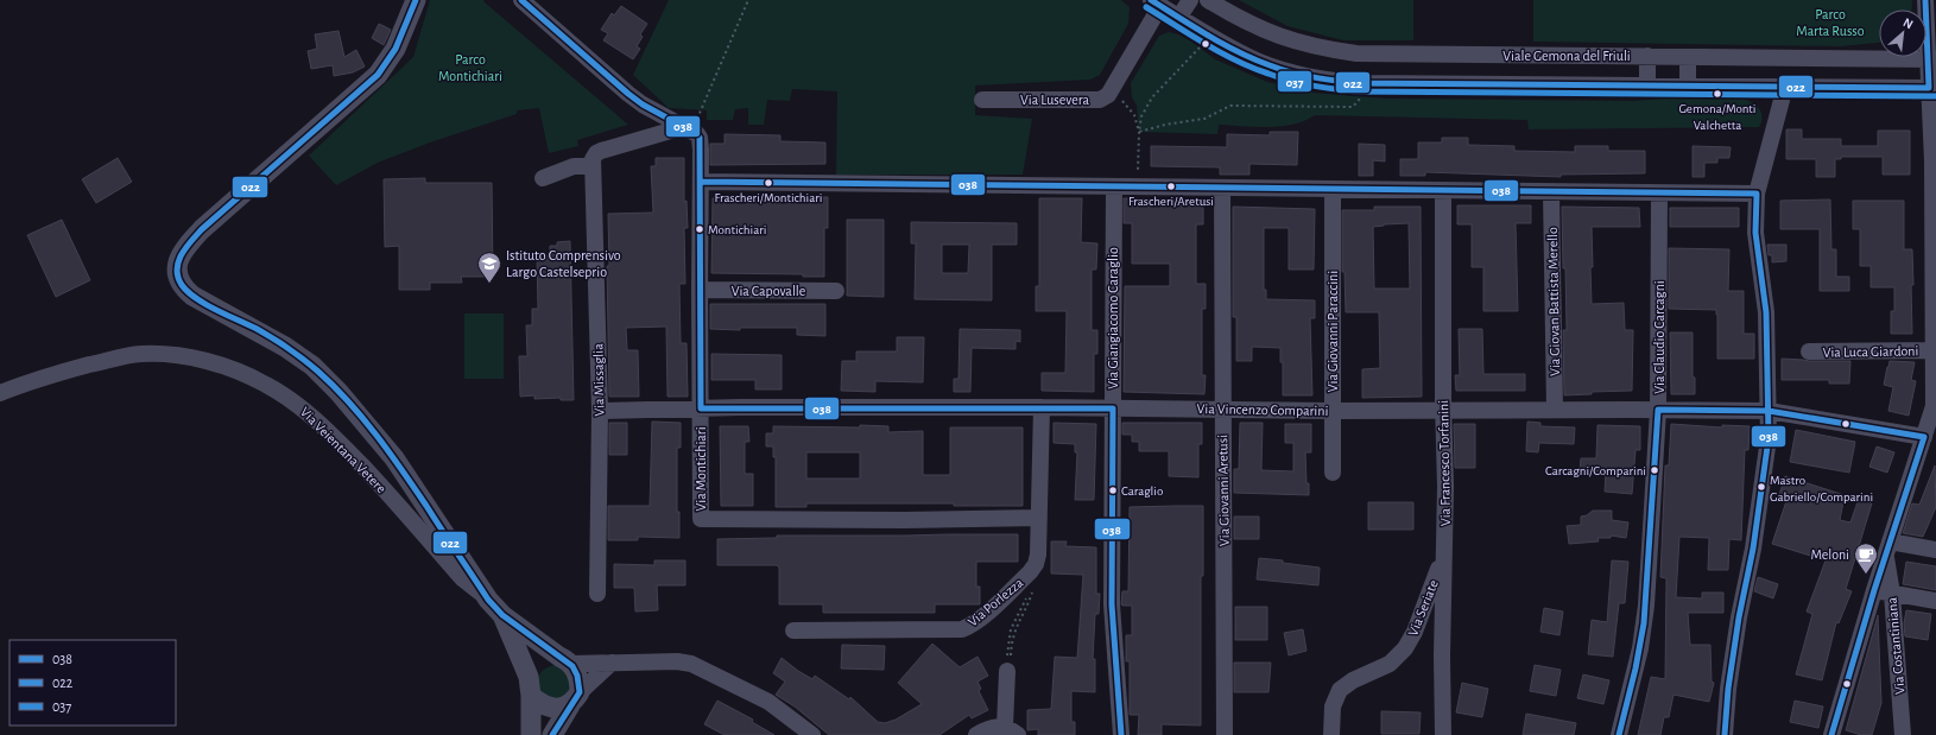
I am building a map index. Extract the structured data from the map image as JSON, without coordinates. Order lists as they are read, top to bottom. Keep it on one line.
{"streets":{"street":["Viale Gemona del Friuli","Via Lusevera","Via Capovalle","Via Giovan Battista Merello","Via Giangiacomo Caraglio","Via Giovanni Paraccini","Via Claudio Carcagni","Via Luca Giardoni","Via Missaglia","Via Vincenzo Comparini","Via Veientana Vetere","Via Francesco Torfanini","Via Montichiari","Via Giovanni Aretusi","Via Porlezza","Via Seriate","Via Costantiniana"]},"crossings":[["Viale Gemona del Friuli","Via Lusevera"],["Via Capovalle","Via Montichiari"],["Via Giovan Battista Merello","Via Vincenzo Comparini"],["Via Giangiacomo Caraglio","Via Vincenzo Comparini"],["Via Giovanni Paraccini","Via Vincenzo Comparini"],["Via Claudio Carcagni","Via Vincenzo Comparini"],["Via Missaglia","Via Vincenzo Comparini"],["Via Vincenzo Comparini","Via Francesco Torfanini"],["Via Vincenzo Comparini","Via Montichiari"],["Via Vincenzo Comparini","Via Giovanni Aretusi"],["Via Vincenzo Comparini","Via Porlezza"],["Via Francesco Torfanini","Via Seriate"],["Via Montichiari","Via Porlezza"]],"parks":["Parco Marta Russo","Parco Montichiari"],"places":{"other":["Gemona/Monti Valchetta","Frascheri/Montichiari","Frascheri/Aretusi","Montichiari","Carcagni/Comparini","Mastro Gabriello/Comparini","Caraglio"],"school or university":["Istituto Comprensivo Largo Castelseprio"],"cafe":["Meloni"]},"lines":["transit line 038","transit line 022","transit line 037"],"legend":["038","022","037"],"north":"top right"}
